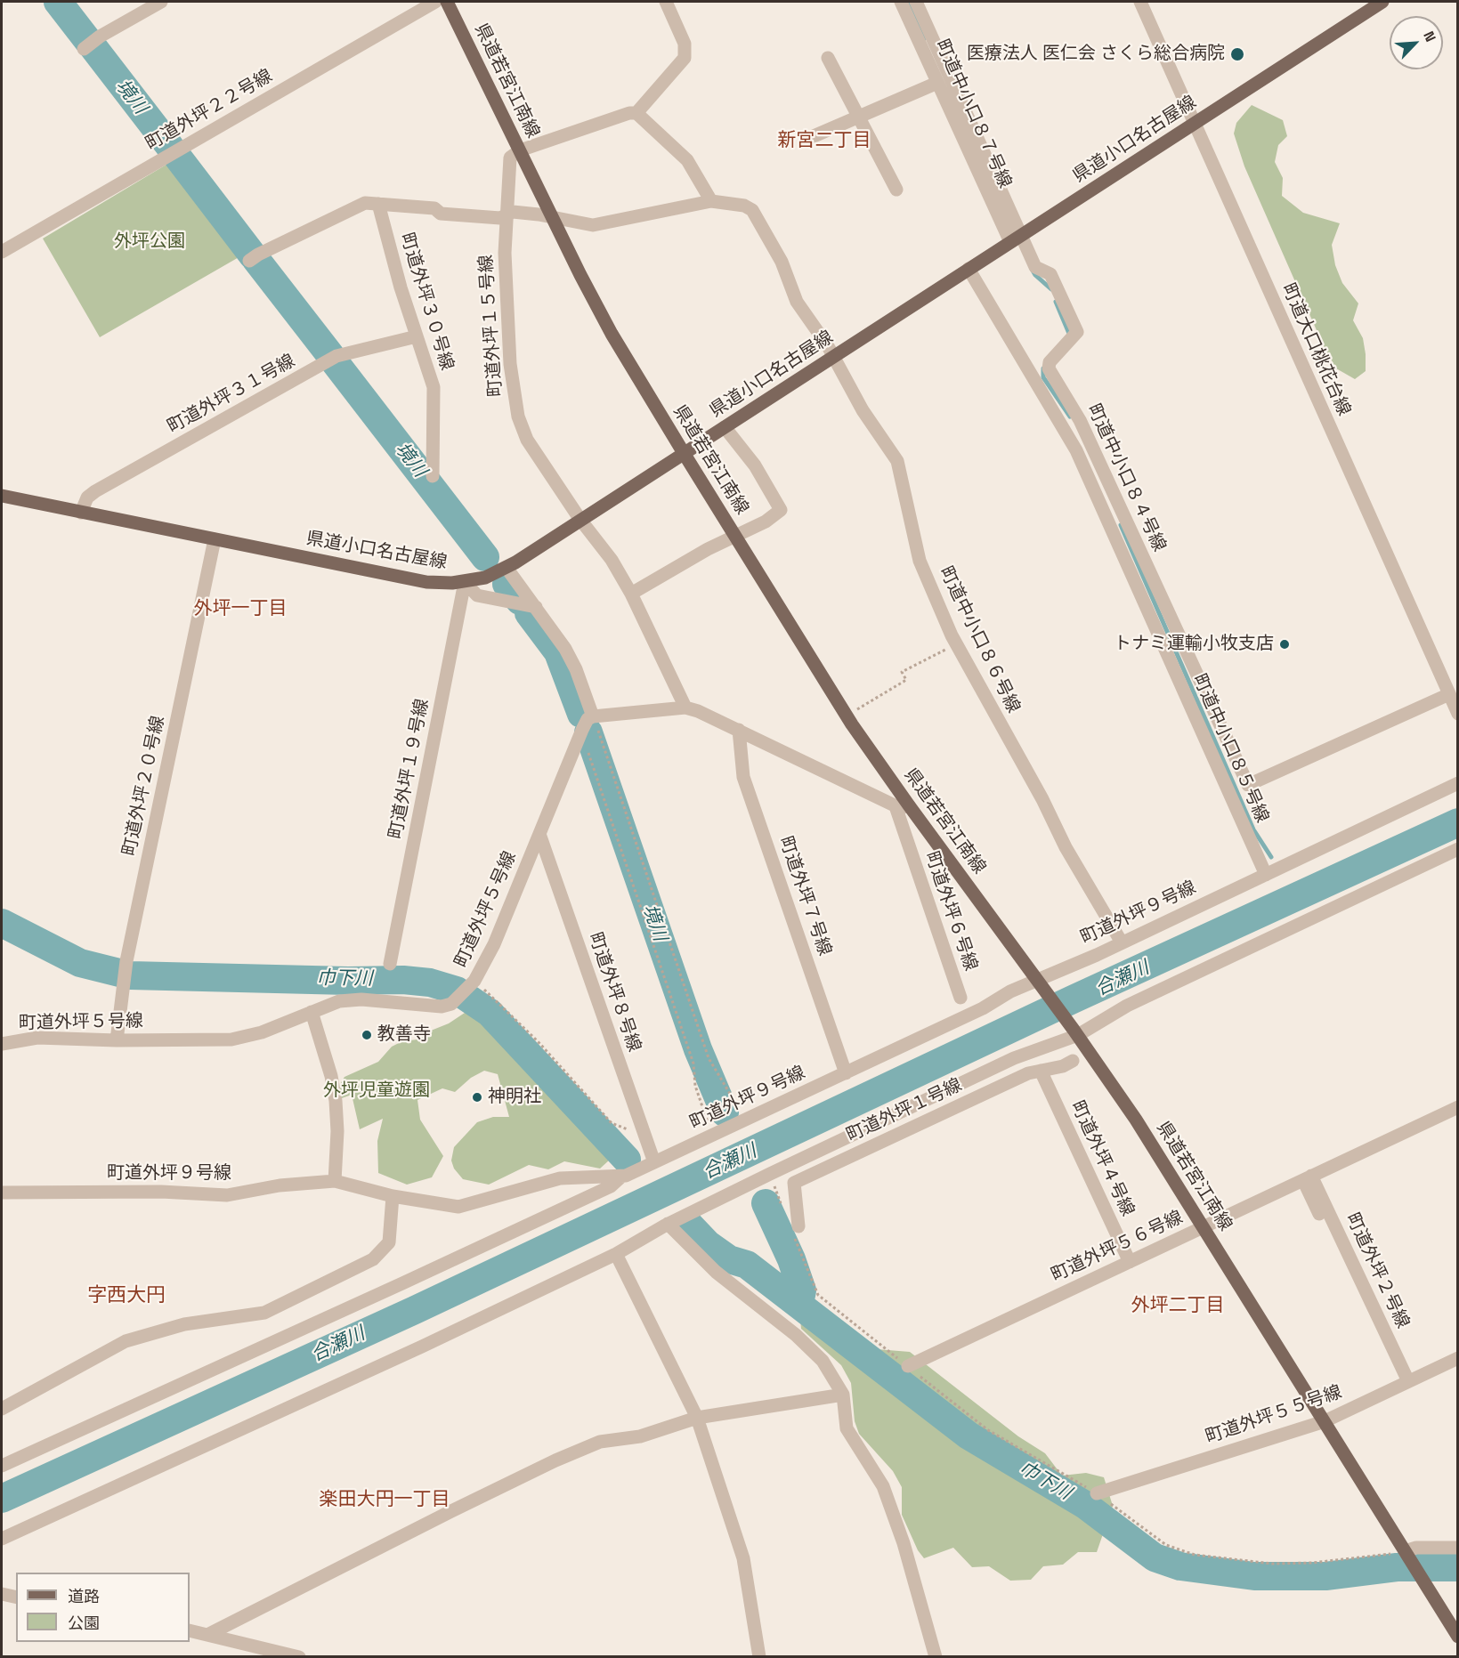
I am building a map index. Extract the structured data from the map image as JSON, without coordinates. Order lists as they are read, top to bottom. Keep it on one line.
{"streets":{"main road":["県道若宮江南線","県道小口名古屋線"],"street":["町道外坪２２号線","町道中小口８７号線","町道外坪３０号線","町道外坪１５号線","町道大口桃花台線","町道外坪３１号線","町道中小口８４号線","町道中小口８６号線","町道中小口８５号線","町道外坪１９号線","町道外坪２０号線","町道外坪７号線","町道外坪５号線","町道外坪６号線","町道外坪９号線","町道外坪８号線","町道外坪１号線","町道外坪４号線","町道外坪５６号線","町道外坪２号線","町道外坪５５号線"]},"crossings":[["県道若宮江南線","県道小口名古屋線"],["県道若宮江南線","町道外坪１５号線"],["県道若宮江南線","町道外坪６号線"],["県道若宮江南線","町道外坪９号線"],["県道若宮江南線","町道外坪５６号線"],["県道若宮江南線","町道外坪５５号線"],["町道中小口８７号線","県道小口名古屋線"],["町道中小口８７号線","町道中小口８４号線"],["県道小口名古屋線","町道外坪１５号線"],["県道小口名古屋線","町道大口桃花台線"],["県道小口名古屋線","町道外坪３１号線"],["県道小口名古屋線","町道中小口８４号線"],["県道小口名古屋線","町道中小口８６号線"],["県道小口名古屋線","町道中小口８５号線"],["県道小口名古屋線","町道外坪１９号線"],["県道小口名古屋線","町道外坪２０号線"],["町道外坪３０号線","町道外坪３１号線"],["町道大口桃花台線","町道中小口８４号線"],["町道中小口８６号線","町道外坪９号線"],["町道中小口８５号線","町道外坪９号線"],["町道外坪２０号線","町道外坪５号線"],["町道外坪７号線","町道外坪９号線"],["町道外坪５号線","町道外坪８号線"],["町道外坪９号線","町道外坪８号線"],["町道外坪１号線","町道外坪４号線"],["町道外坪４号線","町道外坪５６号線"],["町道外坪５６号線","町道外坪２号線"],["町道外坪２号線","町道外坪５５号線"]],"districts":["新宮二丁目","外坪一丁目","字西大円","外坪二丁目","楽田大円一丁目"],"water":["境川","巾下川","合瀬川"],"parks":["外坪公園","外坪児童遊園"],"places":["医療法人 医仁会 さくら総合病院","トナミ運輸小牧支店","教善寺","神明社"],"legend":["道路","公園"],"north":"top right"}
